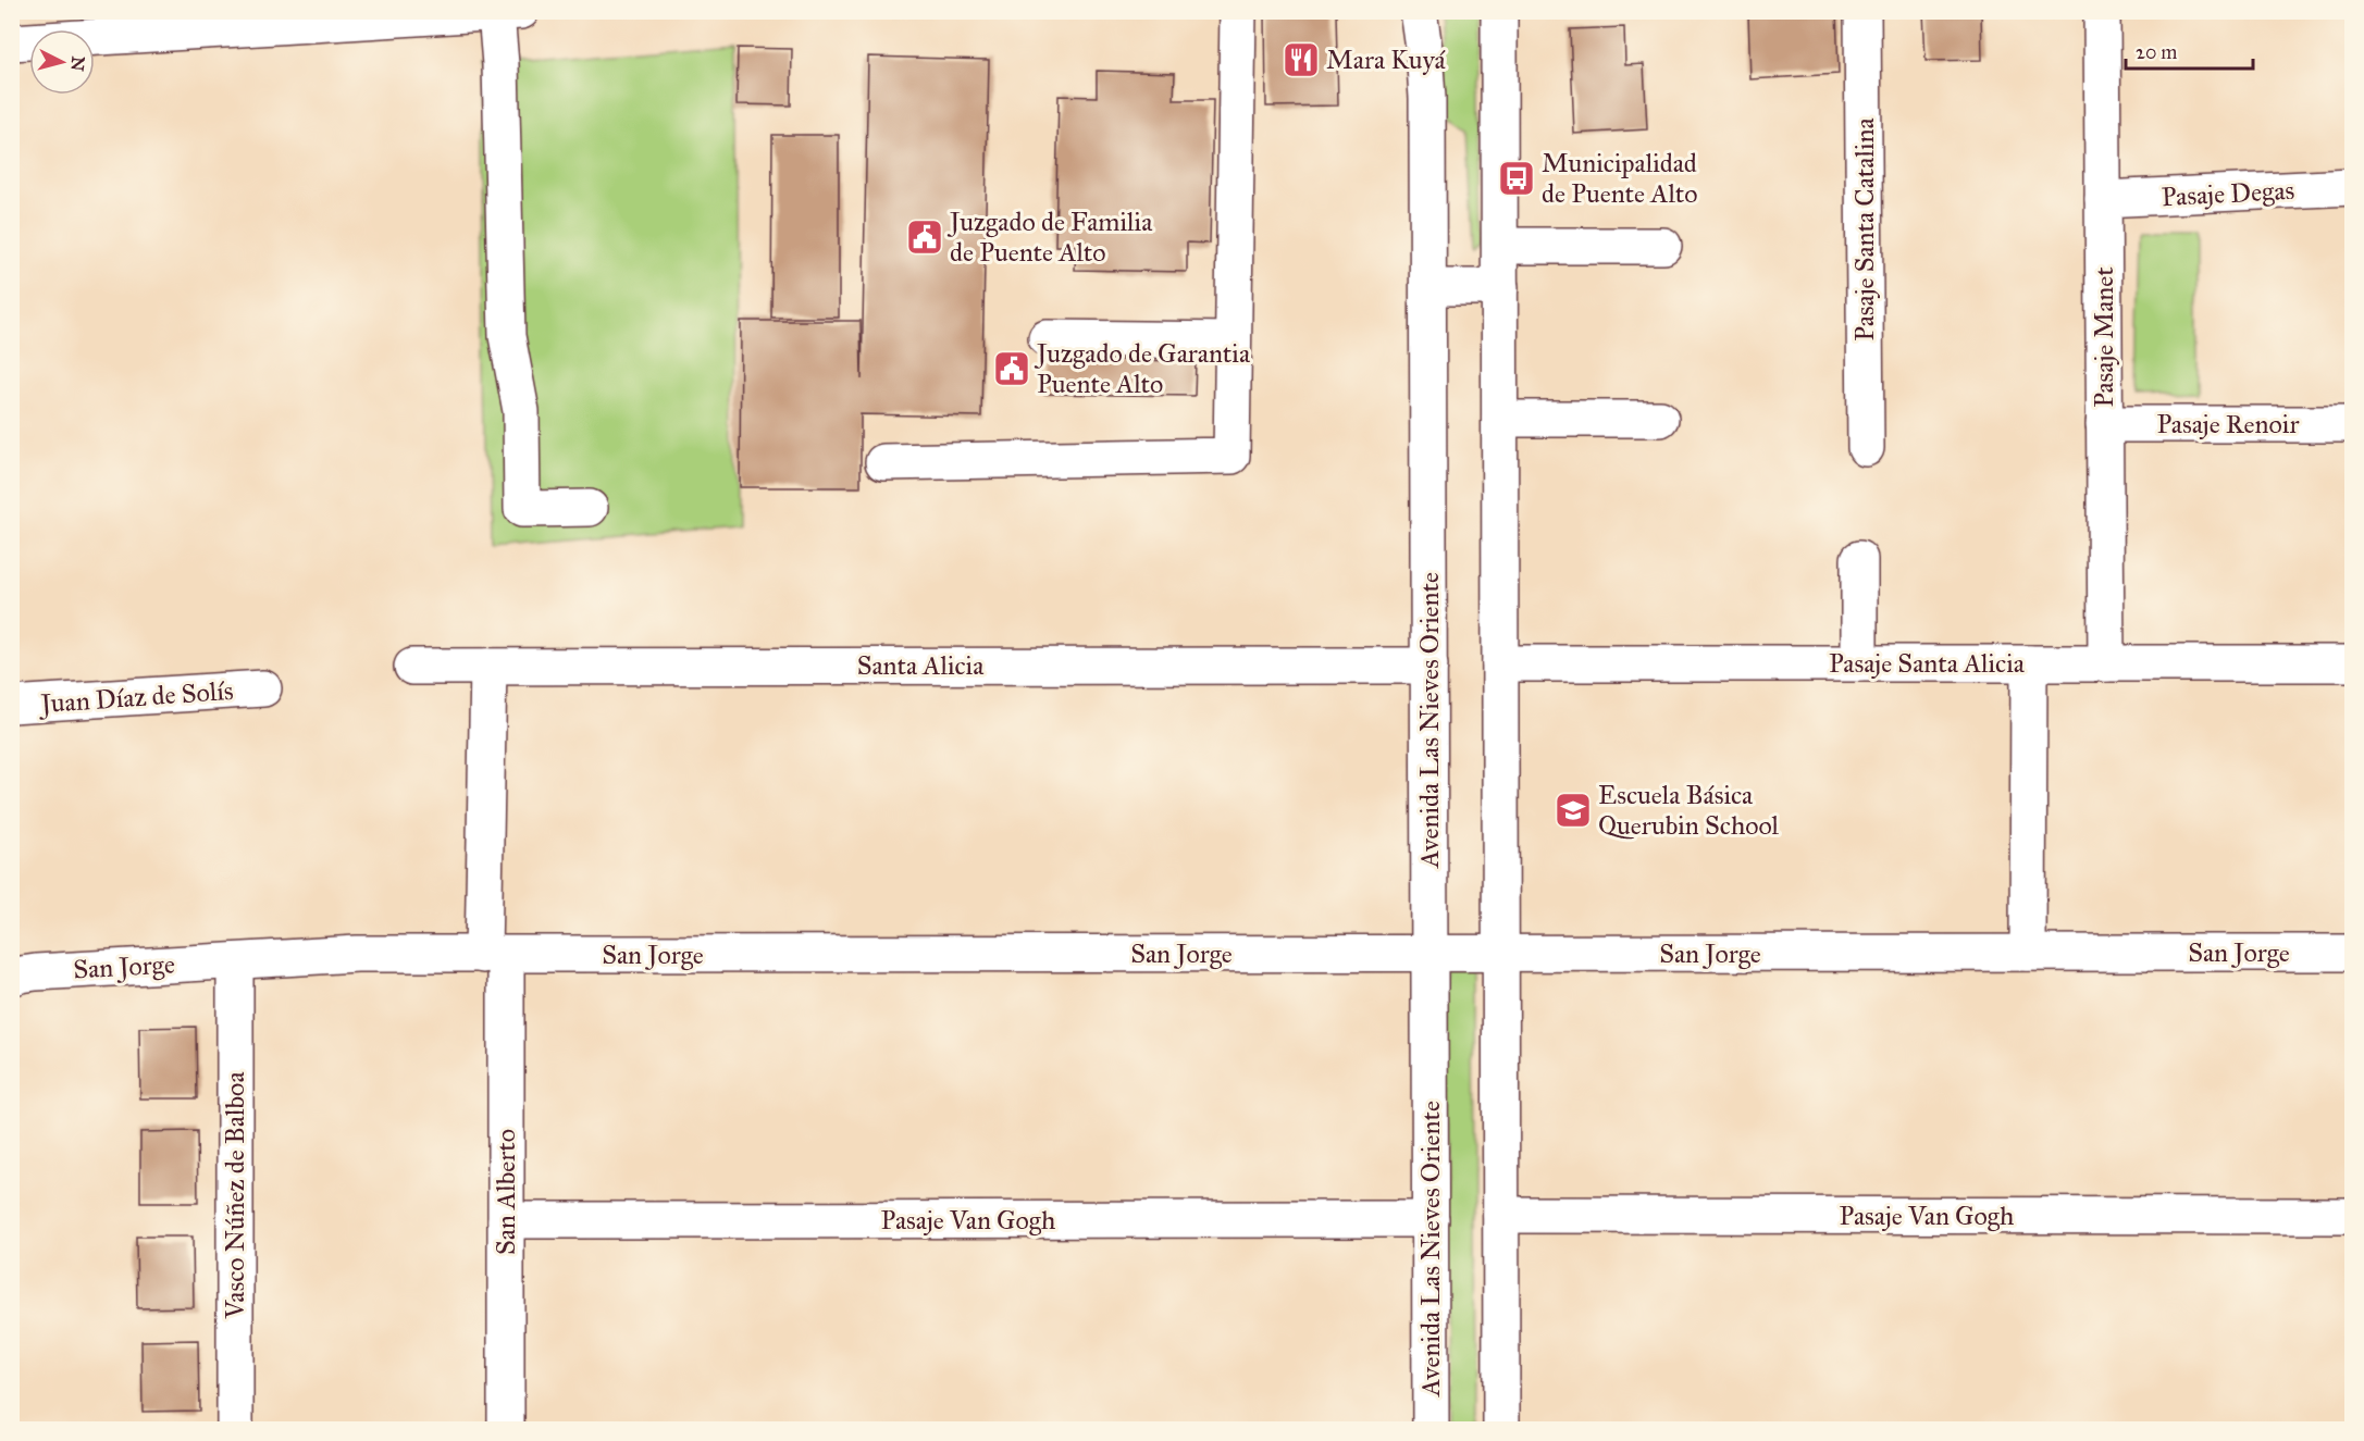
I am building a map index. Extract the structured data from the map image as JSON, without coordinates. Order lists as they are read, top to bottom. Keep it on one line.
{"streets":{"street":["Pasaje Degas","Pasaje Santa Catalina","Pasaje Manet","Pasaje Renoir","Pasaje Santa Alicia","Santa Alicia","Juan Díaz de Solís","Avenida Las Nieves Oriente","San Jorge","San Alberto","Vasco Núñez de Balboa","Pasaje Van Gogh"]},"crossings":[["Pasaje Degas","Pasaje Manet"],["Pasaje Manet","Pasaje Renoir"],["Pasaje Manet","Pasaje Santa Alicia"],["Santa Alicia","Avenida Las Nieves Oriente"],["Santa Alicia","San Alberto"],["Avenida Las Nieves Oriente","San Jorge"],["Avenida Las Nieves Oriente","Pasaje Van Gogh"],["San Jorge","San Alberto"],["San Jorge","Vasco Núñez de Balboa"],["San Alberto","Pasaje Van Gogh"]],"places":{"restaurant":["Mara Kuyá"],"bus stop":["Municipalidad de Puente Alto"],"public building":["Juzgado de Familia de Puente Alto","Juzgado de Garantia Puente Alto"],"school or university":["Escuela Básica Querubin School"]},"scale_bar":"20 m","north":"right"}
